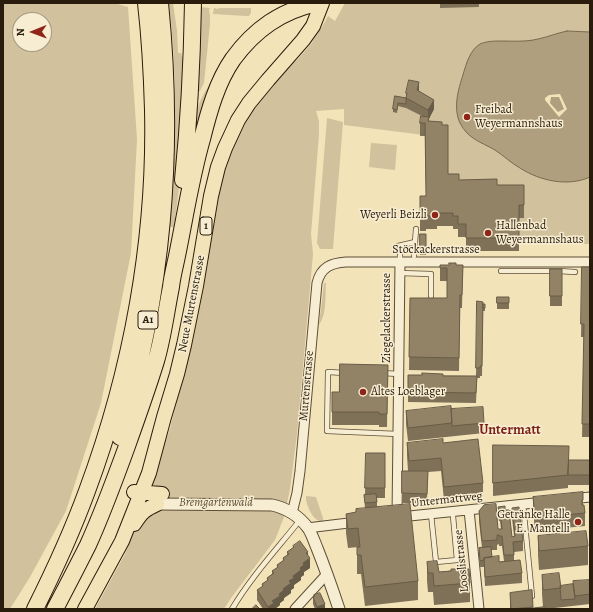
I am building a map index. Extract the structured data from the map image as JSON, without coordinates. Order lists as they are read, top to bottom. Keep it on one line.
{"streets":{"highway":["A1"],"main road":["1","Neue Murtenstrasse"],"street":["Stöckackerstrasse","Ziegelackerstrasse","Murtenstrasse","Untermattweg","Looslistrasse"]},"crossings":[["Stöckackerstrasse","Ziegelackerstrasse"],["Stöckackerstrasse","Murtenstrasse"],["Ziegelackerstrasse","Untermattweg"],["Untermattweg","Looslistrasse"]],"districts":["Untermatt"],"parks":["Bremgartenwald"],"places":["Freibad Weyermannshaus","Weyerli Beizli","Hallenbad Weyermannshaus","Altes Loeblager","Getränke Halle E. Mantelli"],"north":"left"}
